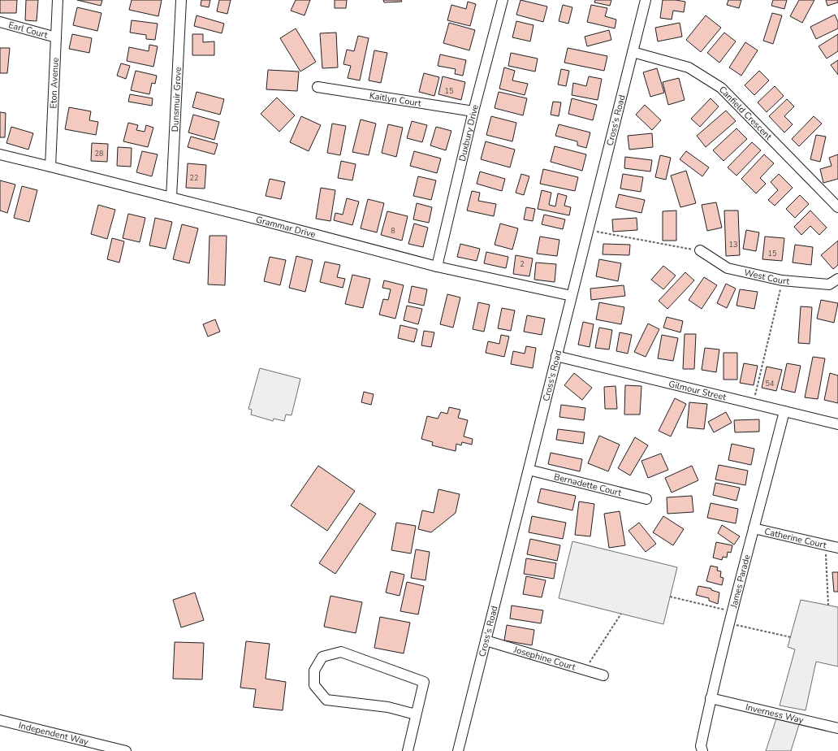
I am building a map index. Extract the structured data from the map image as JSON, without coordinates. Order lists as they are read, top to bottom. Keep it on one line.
{"streets":{"street":["Earl Court","Eton Avenue","Dunsmuir Grove","Kaitlyn Court","Canfield Crescent","Cross's Road","Duxbury Drive","Grammar Drive","West Court","Gilmour Street","Bernadette Court","Catherine Court","James Parade","Josephine Court","Inverness Way","Independent Way"]},"crossings":[["Earl Court","Eton Avenue"],["Eton Avenue","Grammar Drive"],["Dunsmuir Grove","Grammar Drive"],["Kaitlyn Court","Duxbury Drive"],["Canfield Crescent","Cross's Road"],["Cross's Road","Grammar Drive"],["Cross's Road","Gilmour Street"],["Cross's Road","Bernadette Court"],["Cross's Road","Josephine Court"],["Duxbury Drive","Grammar Drive"],["Gilmour Street","James Parade"],["Catherine Court","James Parade"],["James Parade","Inverness Way"]],"house_numbers":["15","28","22","8","13","15","2","54"]}
